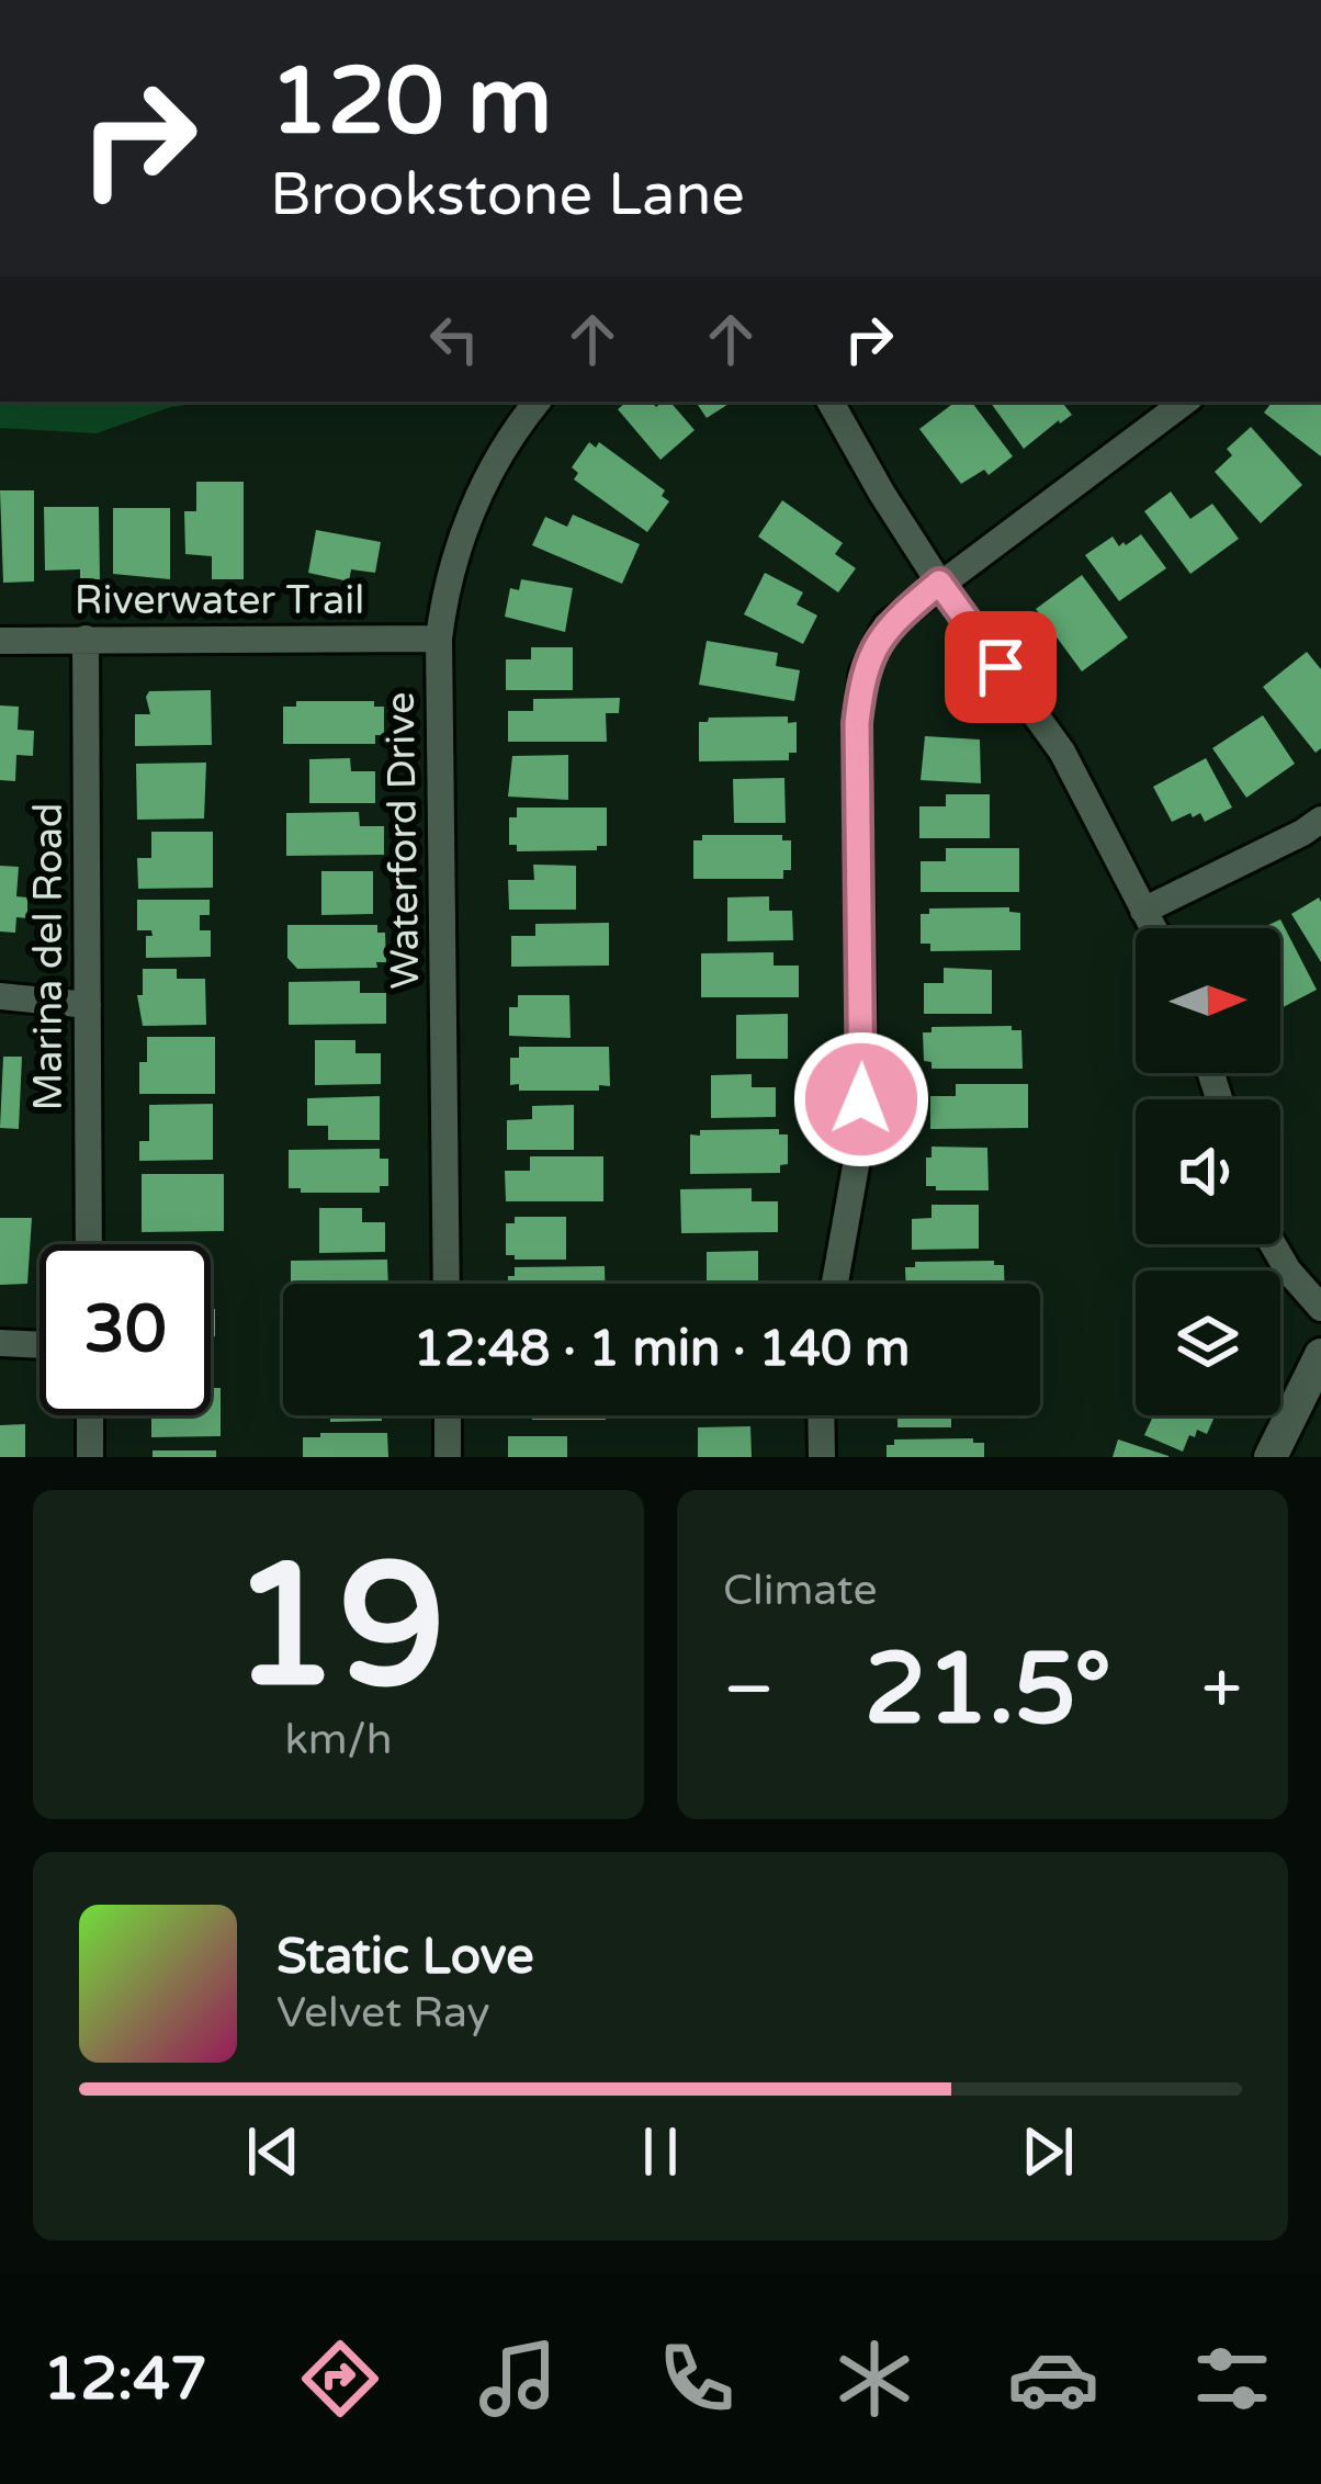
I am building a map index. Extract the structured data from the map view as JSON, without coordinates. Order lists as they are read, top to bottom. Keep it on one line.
{"streets":{"street":["Riverwater Trail","Waterford Drive","Marina del Road"]},"crossings":[["Riverwater Trail","Waterford Drive"],["Riverwater Trail","Marina del Road"]],"north":"right","page":{"turn":["120 m","Brookstone Lane"],"limit":"30","trip":"12:48 · 1 min · 140 m","tile":[["19","km/h"],"Climate"],"heat":["−","21.5°","+"],"song":["Static Love","Velvet Ray"],"tabs":"12:47"}}
